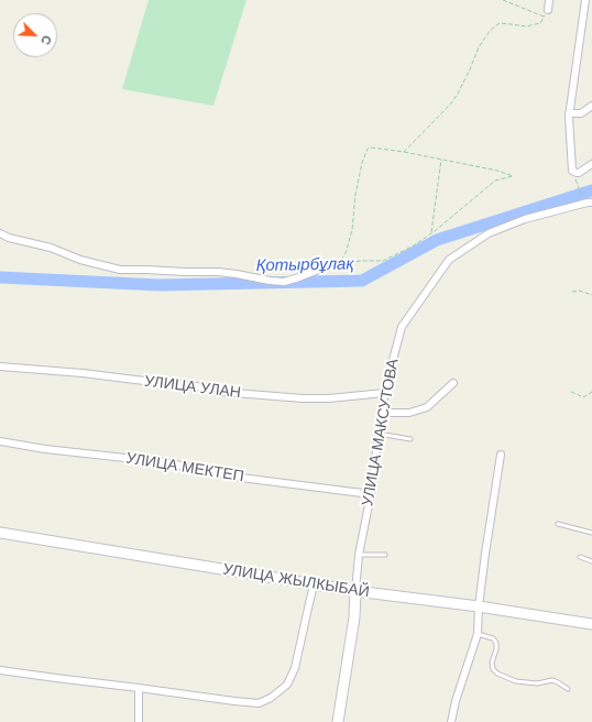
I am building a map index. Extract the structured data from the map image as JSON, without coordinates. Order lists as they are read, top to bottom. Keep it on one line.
{"streets":{"street":["УЛИЦА УЛАН","УЛИЦА МАКСУТОВА","УЛИЦА МЕКТЕП","УЛИЦА ЖЫЛКЫБАЙ"]},"crossings":[["УЛИЦА УЛАН","УЛИЦА МАКСУТОВА"],["УЛИЦА МАКСУТОВА","УЛИЦА МЕКТЕП"],["УЛИЦА МАКСУТОВА","УЛИЦА ЖЫЛКЫБАЙ"]],"water":["Қотырбұлақ"],"north":"bottom right"}
